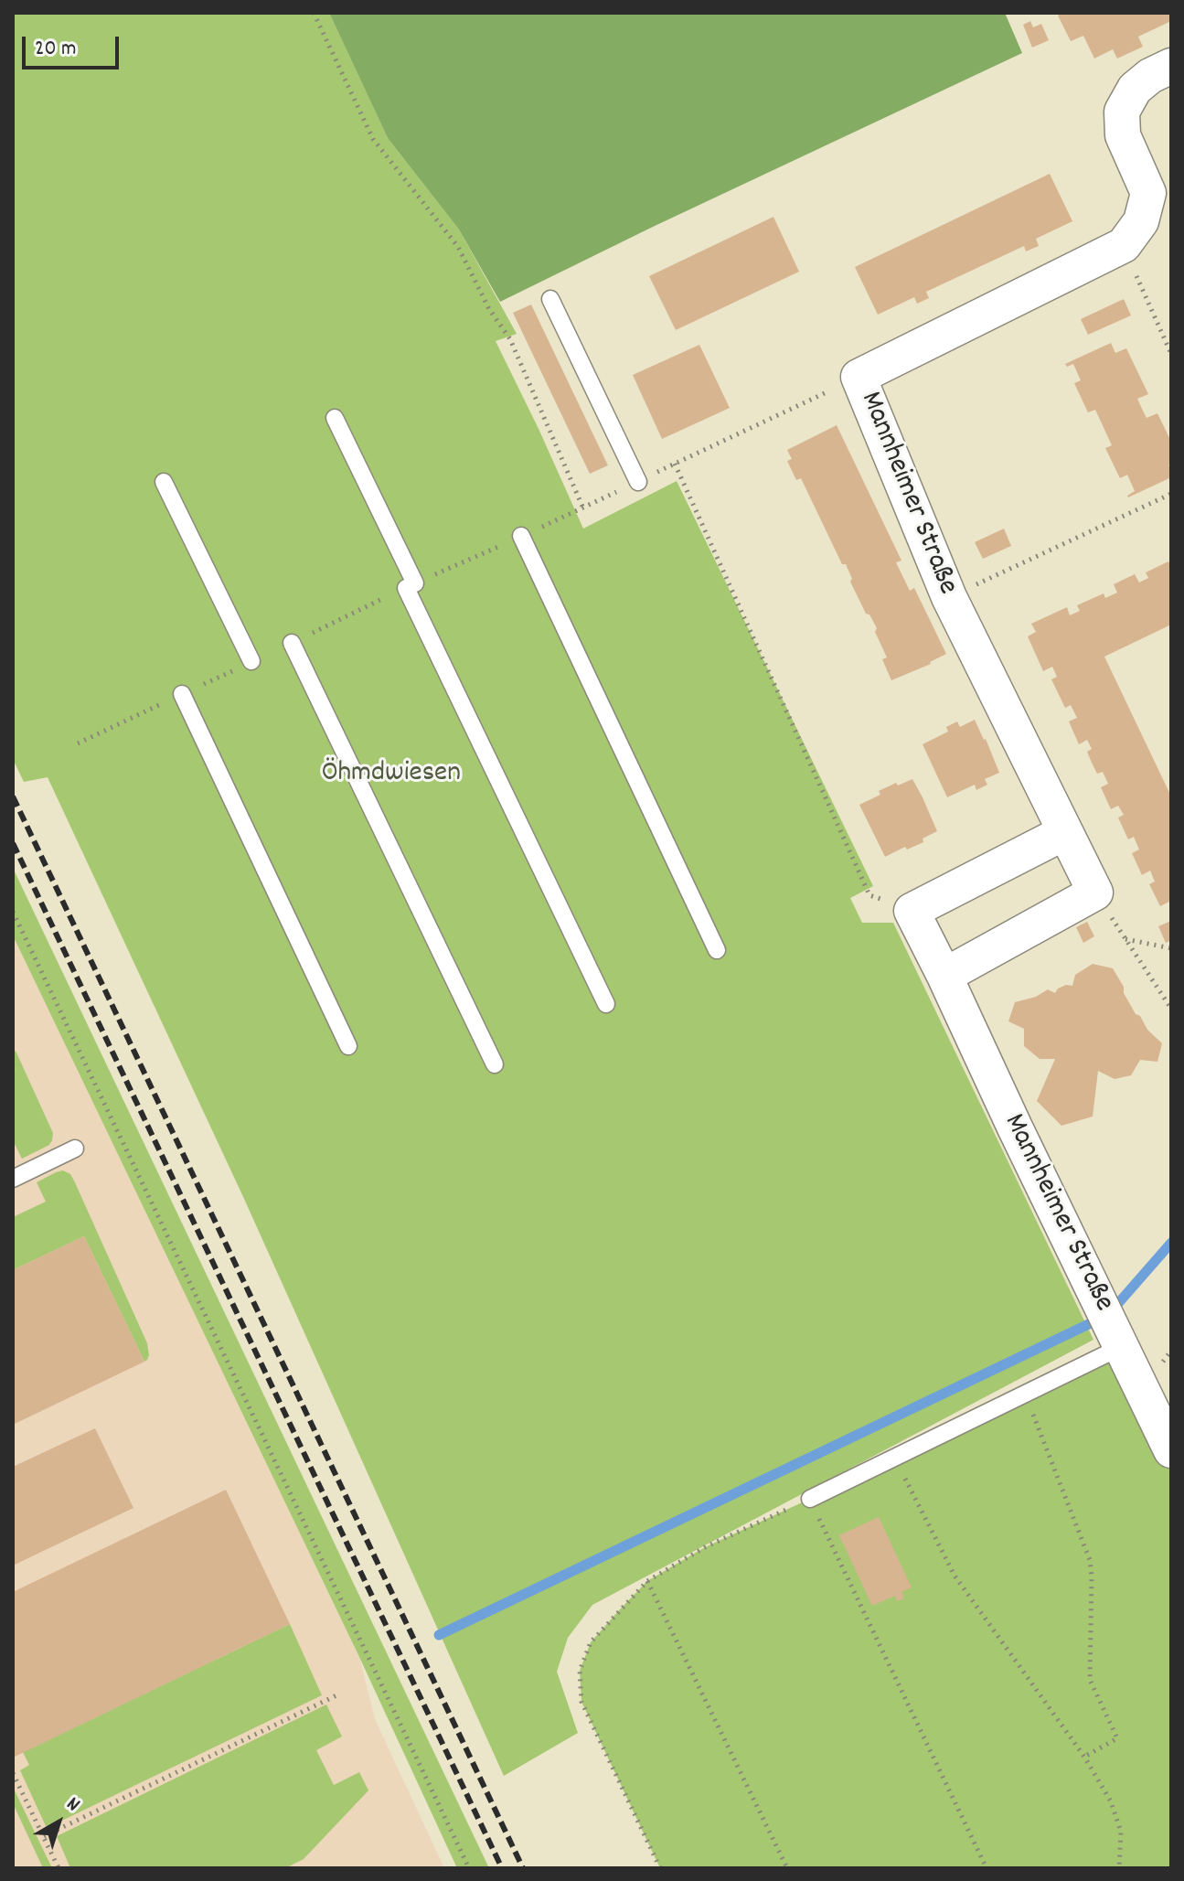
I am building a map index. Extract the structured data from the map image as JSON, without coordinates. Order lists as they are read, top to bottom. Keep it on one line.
{"streets":{"street":["Mannheimer Straße"]},"parks":["Öhmdwiesen"],"scale_bar":"20 m","north":"top right"}
